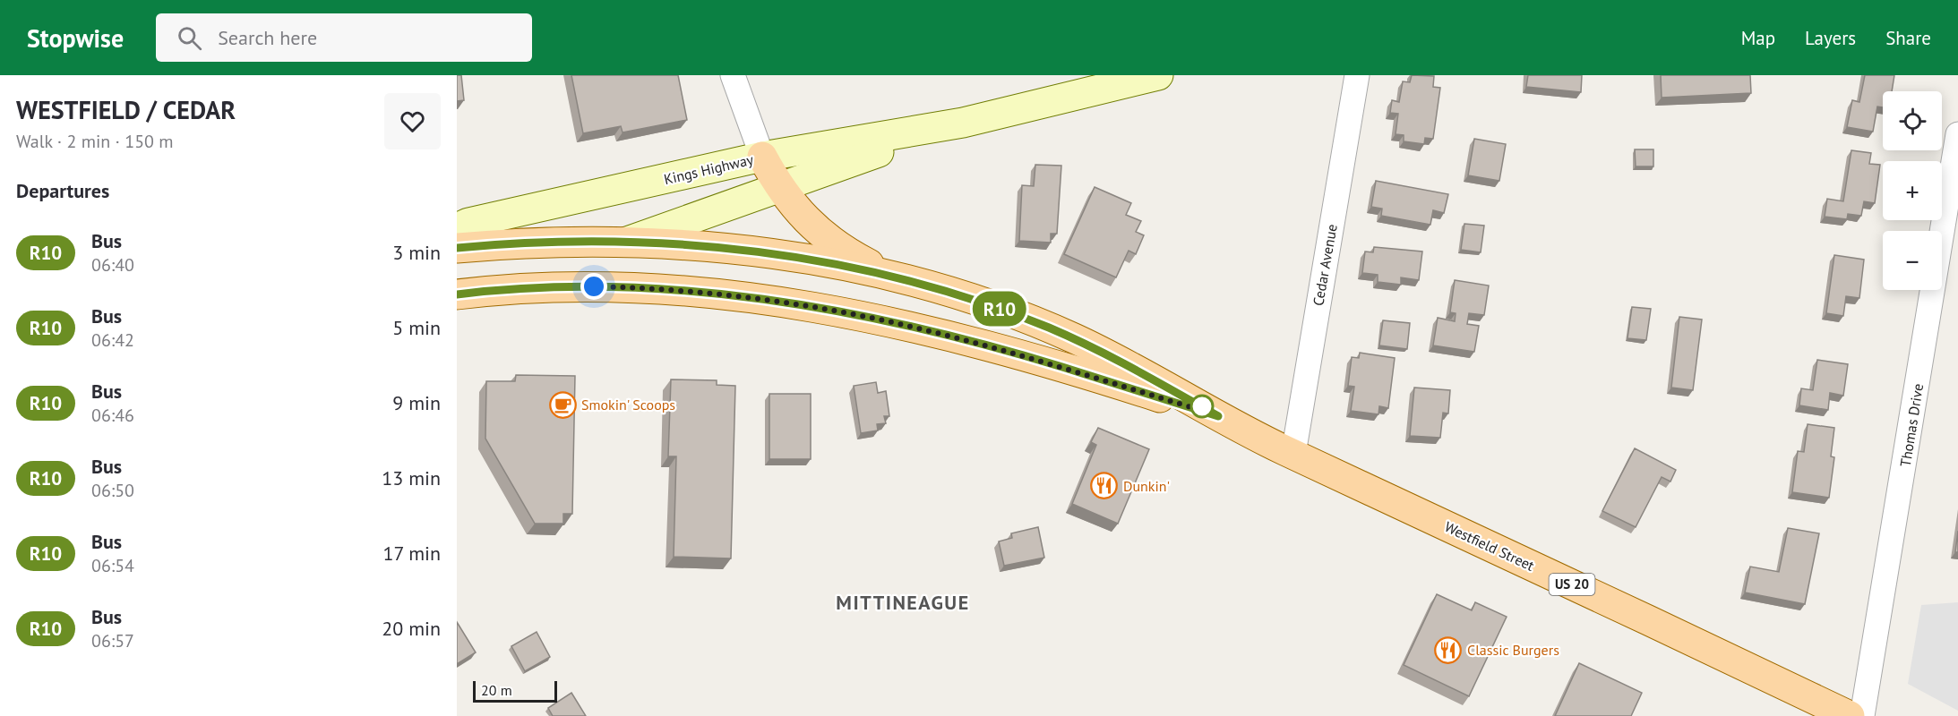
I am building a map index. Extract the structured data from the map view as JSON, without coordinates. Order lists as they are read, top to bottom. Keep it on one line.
{"streets":{"main road":["Kings Highway","Westfield Street","US 20"],"street":["Cedar Avenue","Thomas Drive"]},"crossings":[["Kings Highway","Westfield Street"],["Cedar Avenue","Westfield Street"]],"districts":["MITTINEAGUE"],"places":{"cafe":["Smokin' Scoops"],"restaurant":["Dunkin'","Classic Burgers"]},"lines":["bus line R10"],"scale_bar":"20 m","page":{"header":"Stopwise","search":"Search here","nav":["Map","Layers","Share"],"heading":[["WESTFIELD / CEDAR","Walk · 2 min · 150 m"],"Departures"],"on_map":"R10","map_buttons":["+","−"],"list":[{"mark":"R10","name":"Bus","note":"06:40","value":"3 min"},{"mark":"R10","name":"Bus","note":"06:42","value":"5 min"},{"mark":"R10","name":"Bus","note":"06:46","value":"9 min"},{"mark":"R10","name":"Bus","note":"06:50","value":"13 min"},{"mark":"R10","name":"Bus","note":"06:54","value":"17 min"},{"mark":"R10","name":"Bus","note":"06:57","value":"20 min"}],"scale":"20 m"}}
